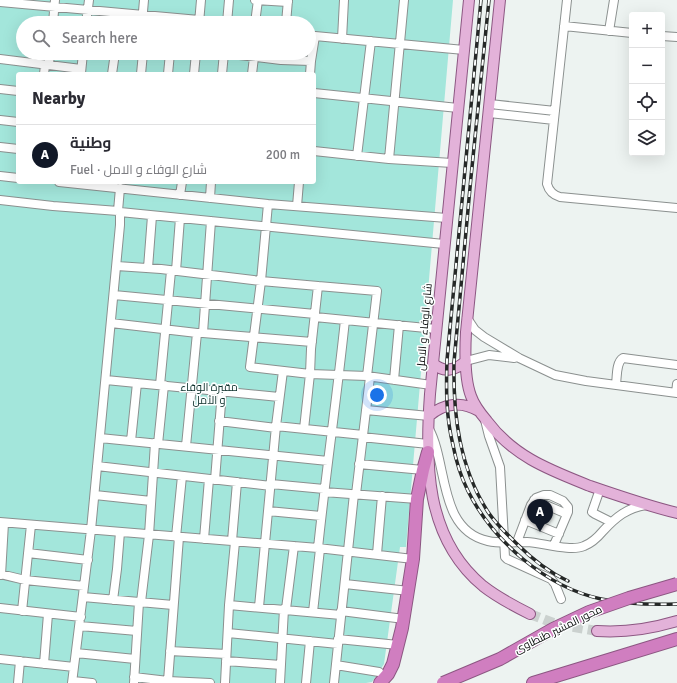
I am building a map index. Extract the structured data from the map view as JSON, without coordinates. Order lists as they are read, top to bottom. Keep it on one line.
{"streets":{"highway":["محور المشير طنطاوى"],"main road":["شارع الوفاء و الامل"]},"parks":["مقبرة الوفاء و الأمل"],"page":{"map_buttons":["+","−"],"search":"Search here","heading":"Nearby","list":[{"mark":"A","name":"وطنية","note":"Fuel · شارع الوفاء و الامل","value":"200 m"}],"pins":"A"}}
